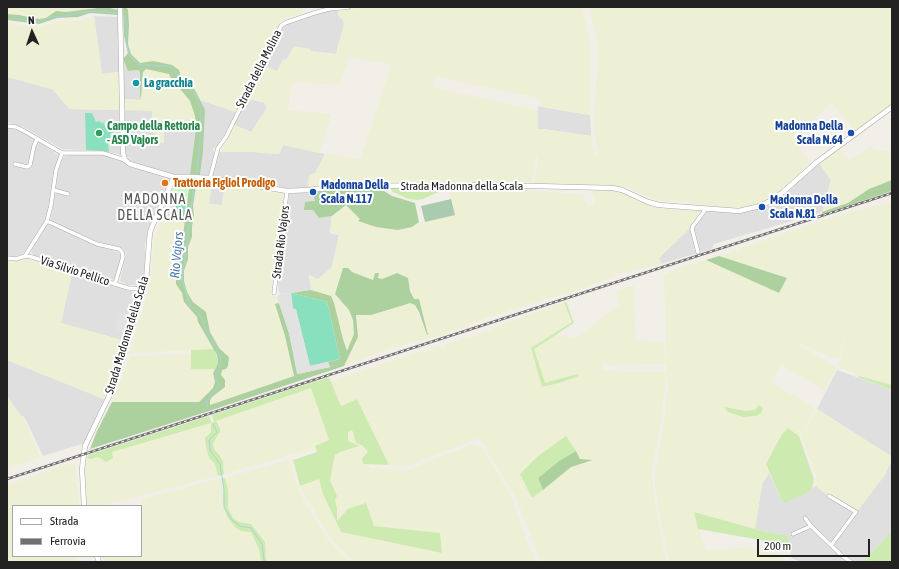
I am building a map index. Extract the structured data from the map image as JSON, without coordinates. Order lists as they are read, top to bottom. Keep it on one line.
{"streets":{"street":["Strada della Molina","Strada Madonna della Scala","Strada Rio Vajors","Via Silvio Pellico"]},"crossings":[["Strada della Molina","Strada Madonna della Scala"],["Strada Madonna della Scala","Strada Rio Vajors"],["Strada Madonna della Scala","Via Silvio Pellico"]],"districts":["MADONNA DELLA SCALA"],"water":["Rio Vajors"],"places":["La gracchia","Campo della Rettoria - ASD Vajors","Madonna Della Scala N.64","Trattoria Figliol Prodigo","Madonna Della Scala N.117","Madonna Della Scala N.81"],"legend":["Strada","Ferrovia"],"scale_bar":"200 m","north":"top"}
